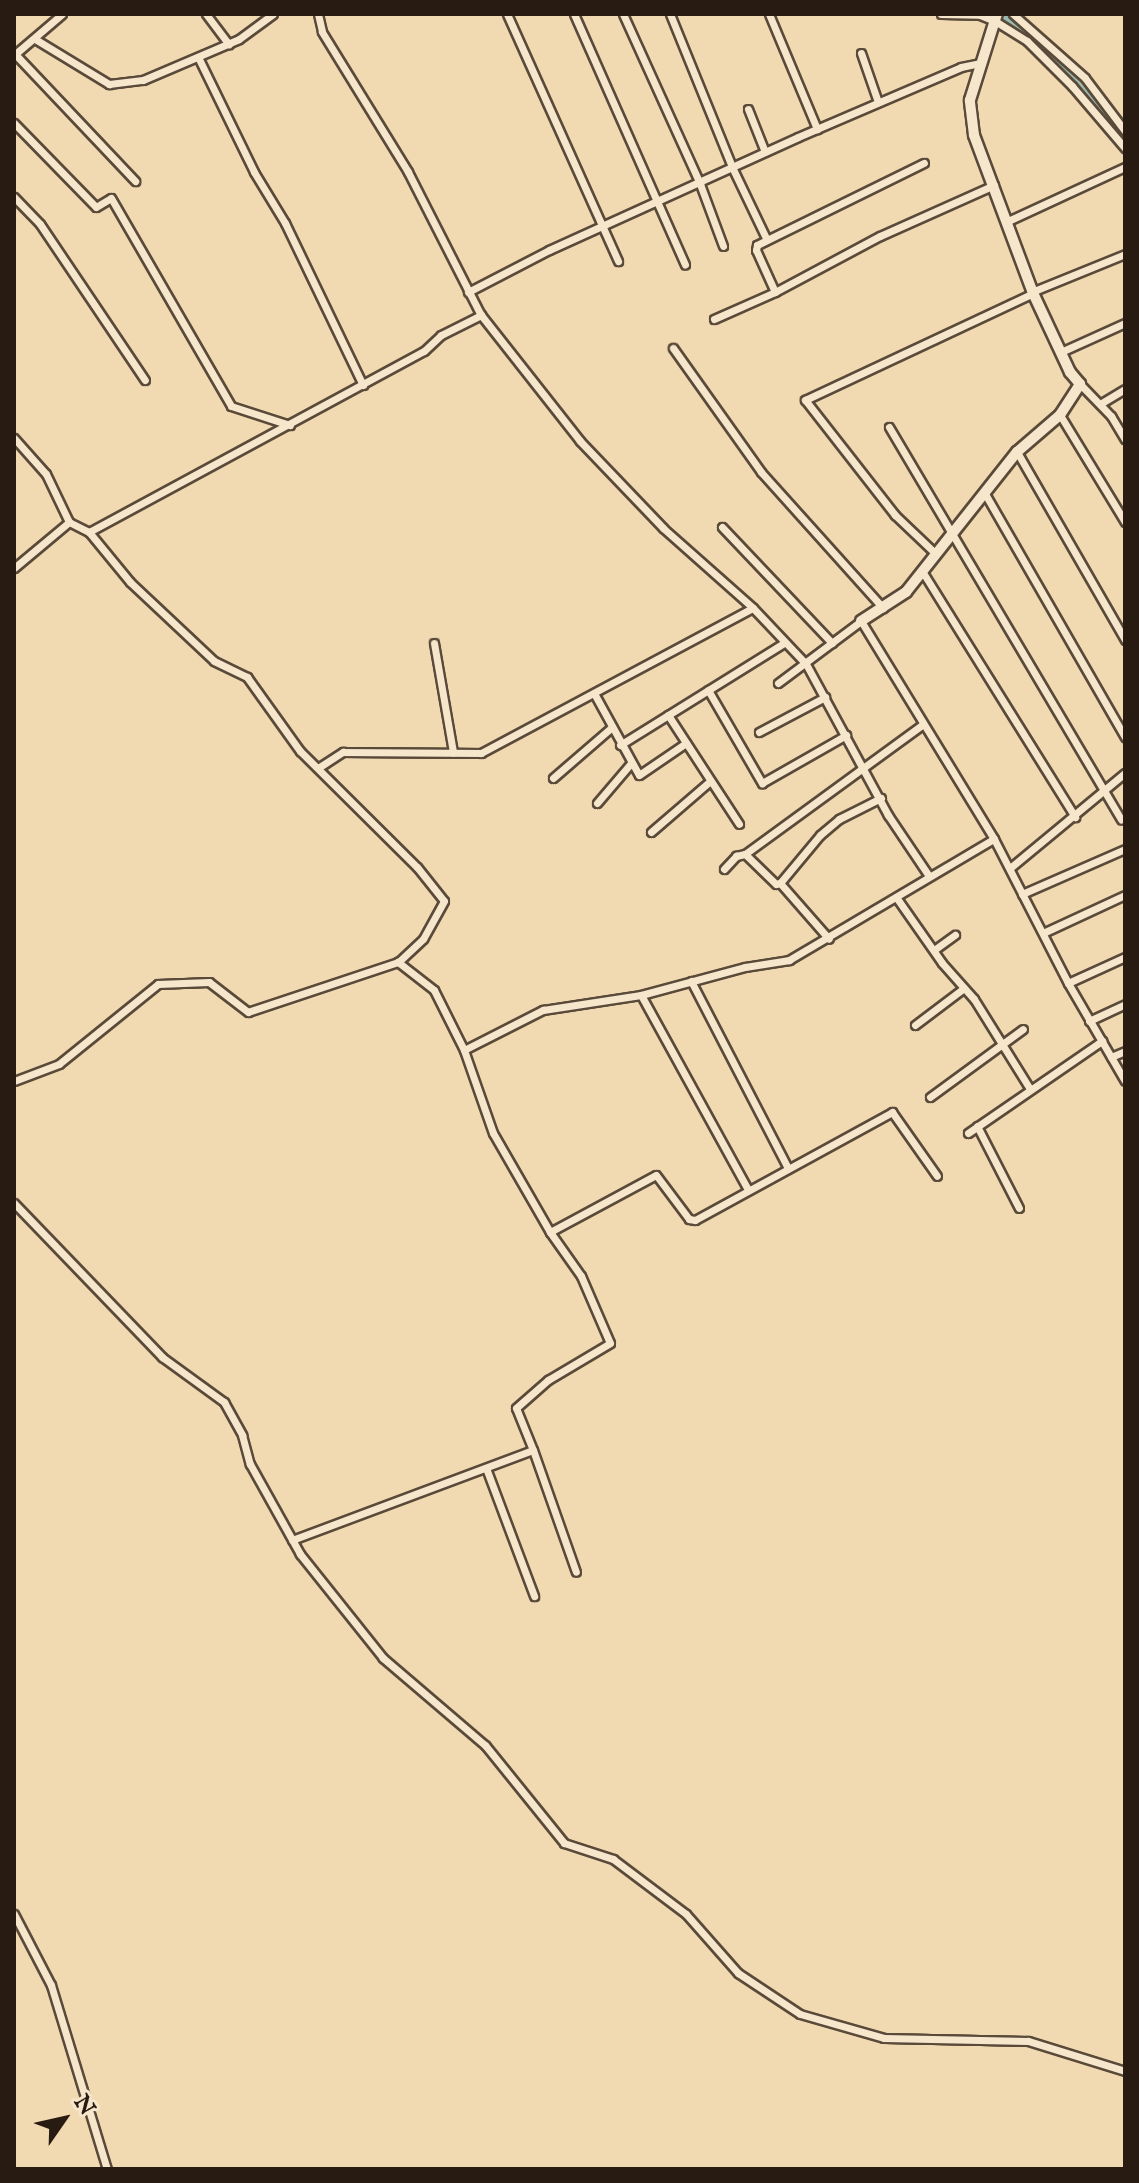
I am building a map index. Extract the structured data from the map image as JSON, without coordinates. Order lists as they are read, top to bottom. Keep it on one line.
{"north":"top right"}
